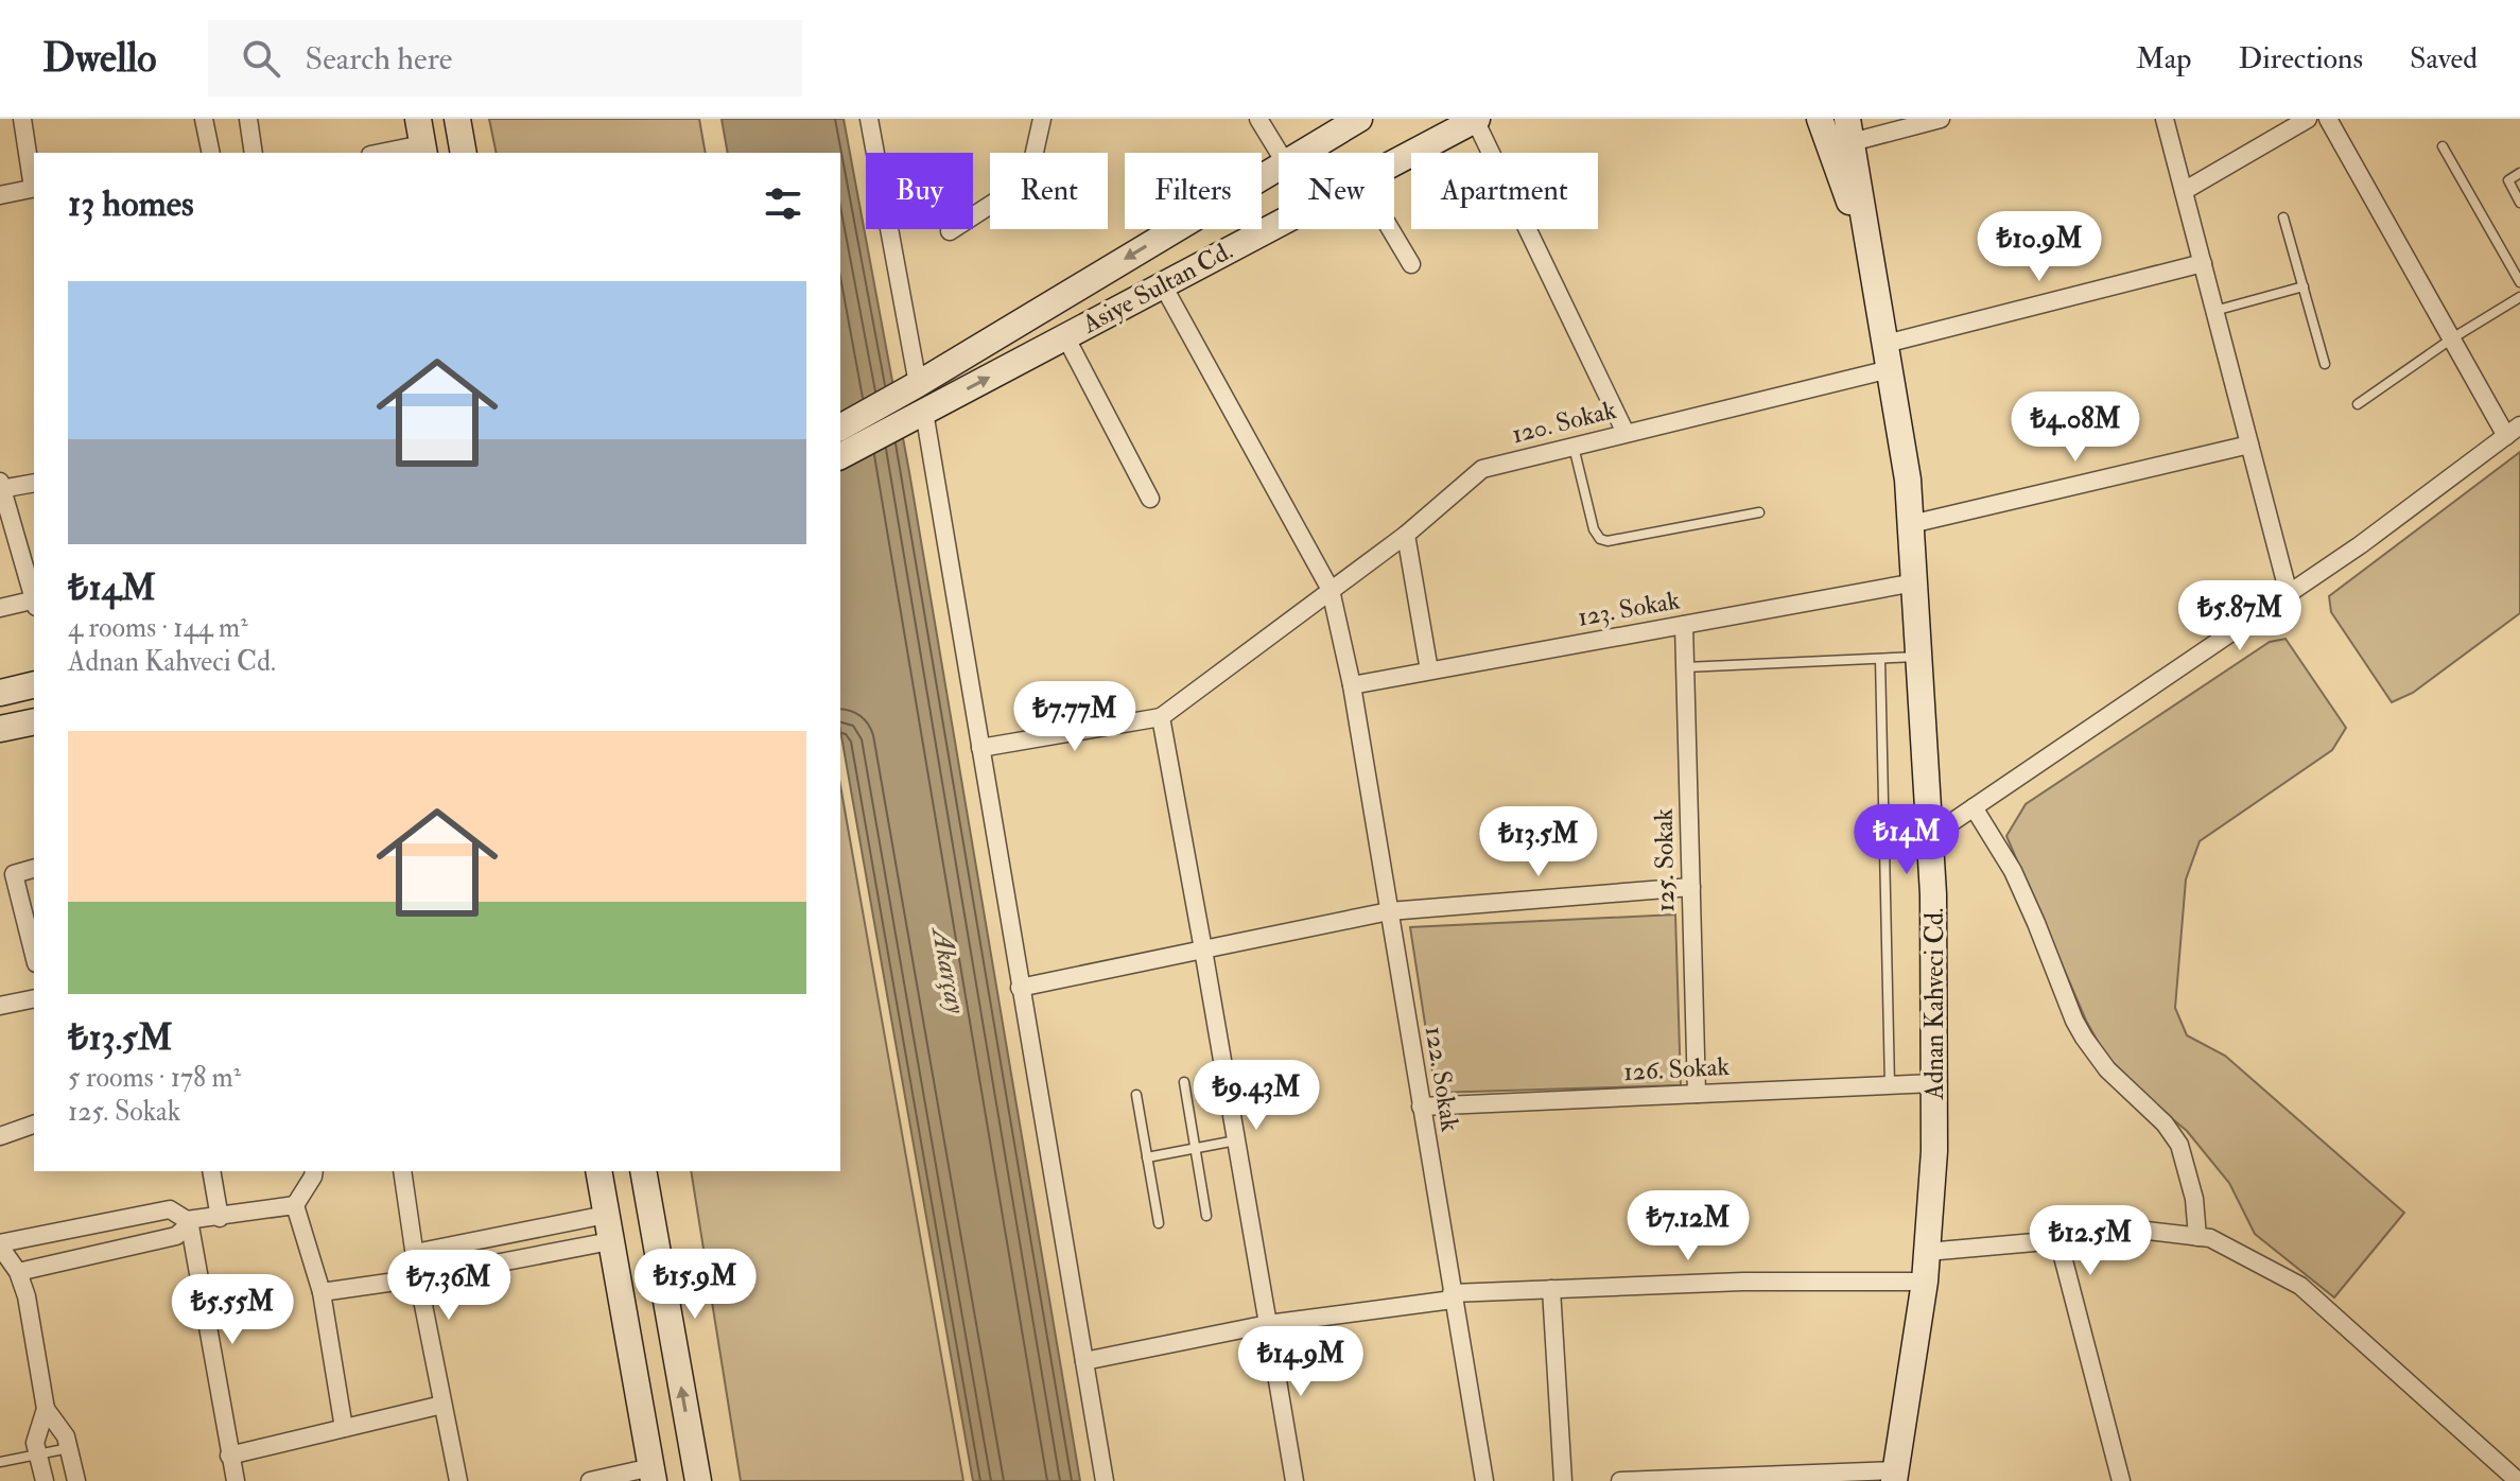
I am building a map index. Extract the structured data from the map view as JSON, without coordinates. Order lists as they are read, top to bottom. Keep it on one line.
{"streets":{"main road":["Asiye Sultan Cd.","Adnan Kahveci Cd."],"street":["120. Sokak","123. Sokak","125. Sokak","126. Sokak","122. Sokak"]},"crossings":[["Asiye Sultan Cd.","122. Sokak"],["120. Sokak","Adnan Kahveci Cd."],["120. Sokak","122. Sokak"],["123. Sokak","125. Sokak"],["123. Sokak","Adnan Kahveci Cd."],["123. Sokak","122. Sokak"],["125. Sokak","126. Sokak"],["Adnan Kahveci Cd.","126. Sokak"],["126. Sokak","122. Sokak"]],"water":["Akarçay"],"page":{"header":"Dwello","search":"Search here","nav":["Map","Directions","Saved"],"chip":["Buy","Rent","Filters","New","Apartment"],"heading":"13 homes","price":["₺10.9M","₺4.08M","₺5.87M","₺7.77M","₺14M","₺13.5M","₺9.43M","₺7.12M","₺12.5M","₺15.9M","₺7.36M","₺5.55M","₺14.9M"],"list":[{"name":"₺14M","note":"4 rooms · 144 m² · Adnan Kahveci Cd."},{"name":"₺13.5M","note":"5 rooms · 178 m² · 125. Sokak"}]}}
